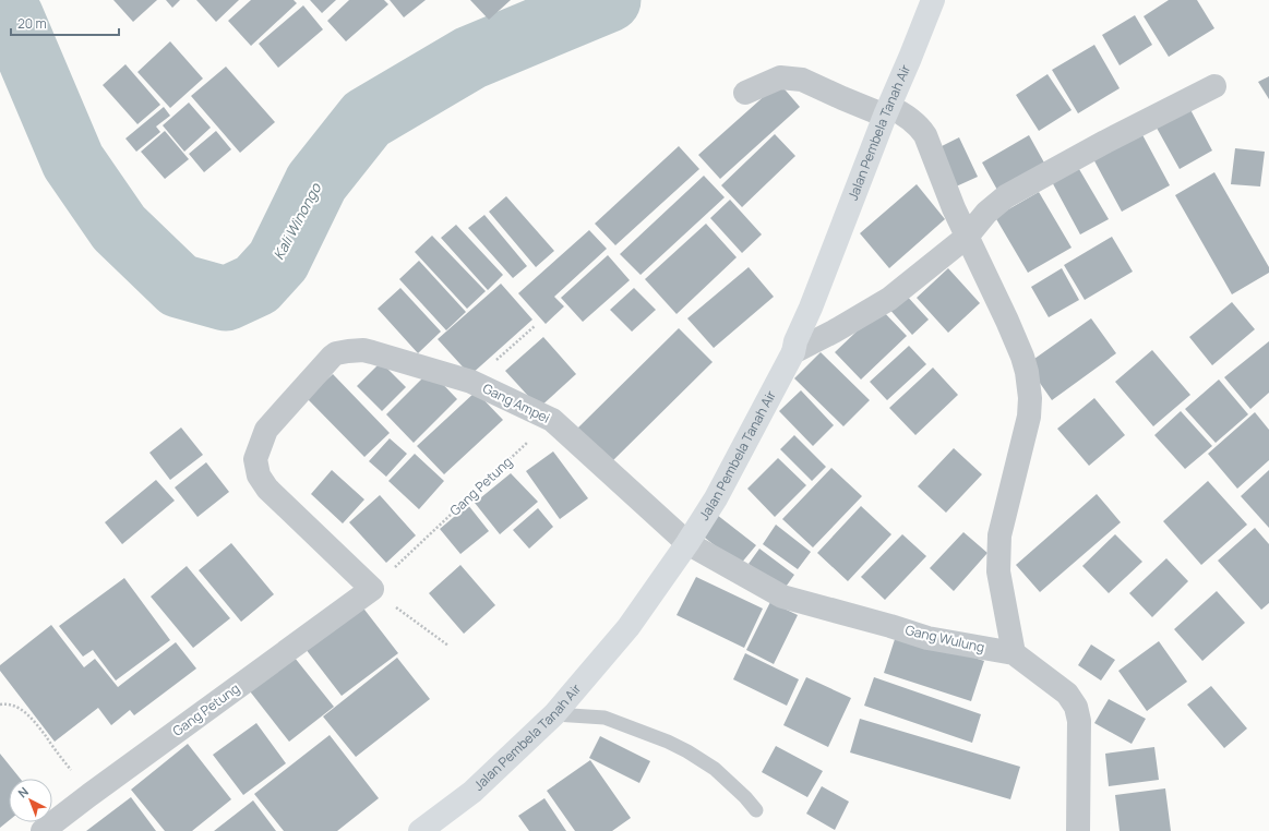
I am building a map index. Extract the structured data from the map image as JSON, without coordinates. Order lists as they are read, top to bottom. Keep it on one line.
{"streets":{"main road":["Jalan Pembela Tanah Air"],"street":["Gang Ampei","Gang Petung","Gang Wulung"]},"crossings":[["Jalan Pembela Tanah Air","Gang Ampei"],["Jalan Pembela Tanah Air","Gang Wulung"],["Gang Ampei","Gang Petung"],["Gang Ampei","Gang Wulung"]],"water":["Kali Winongo"],"scale_bar":"20 m","north":"top left"}
